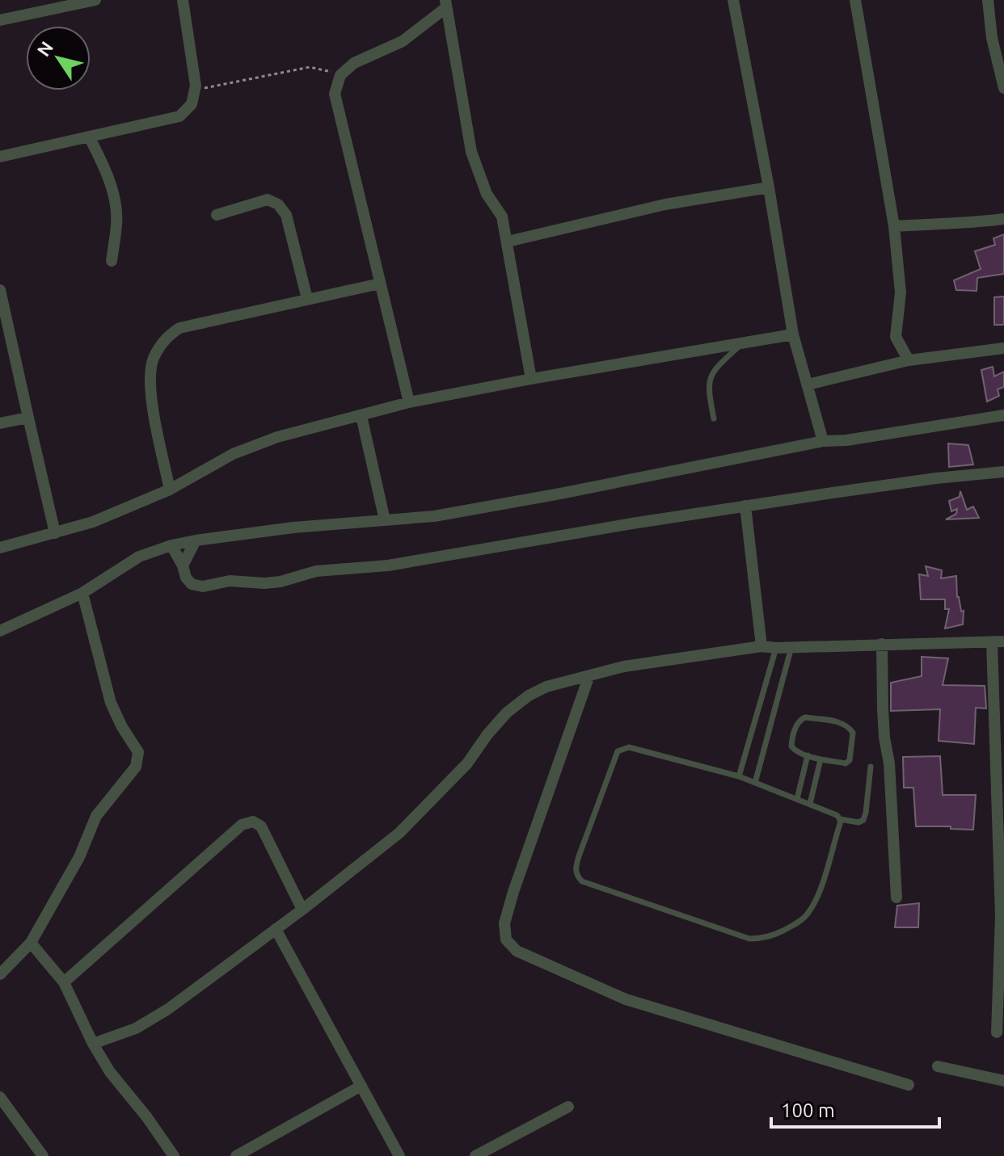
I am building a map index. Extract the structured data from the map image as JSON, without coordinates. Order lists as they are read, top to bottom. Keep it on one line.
{"scale_bar":"100 m","north":"top left"}
